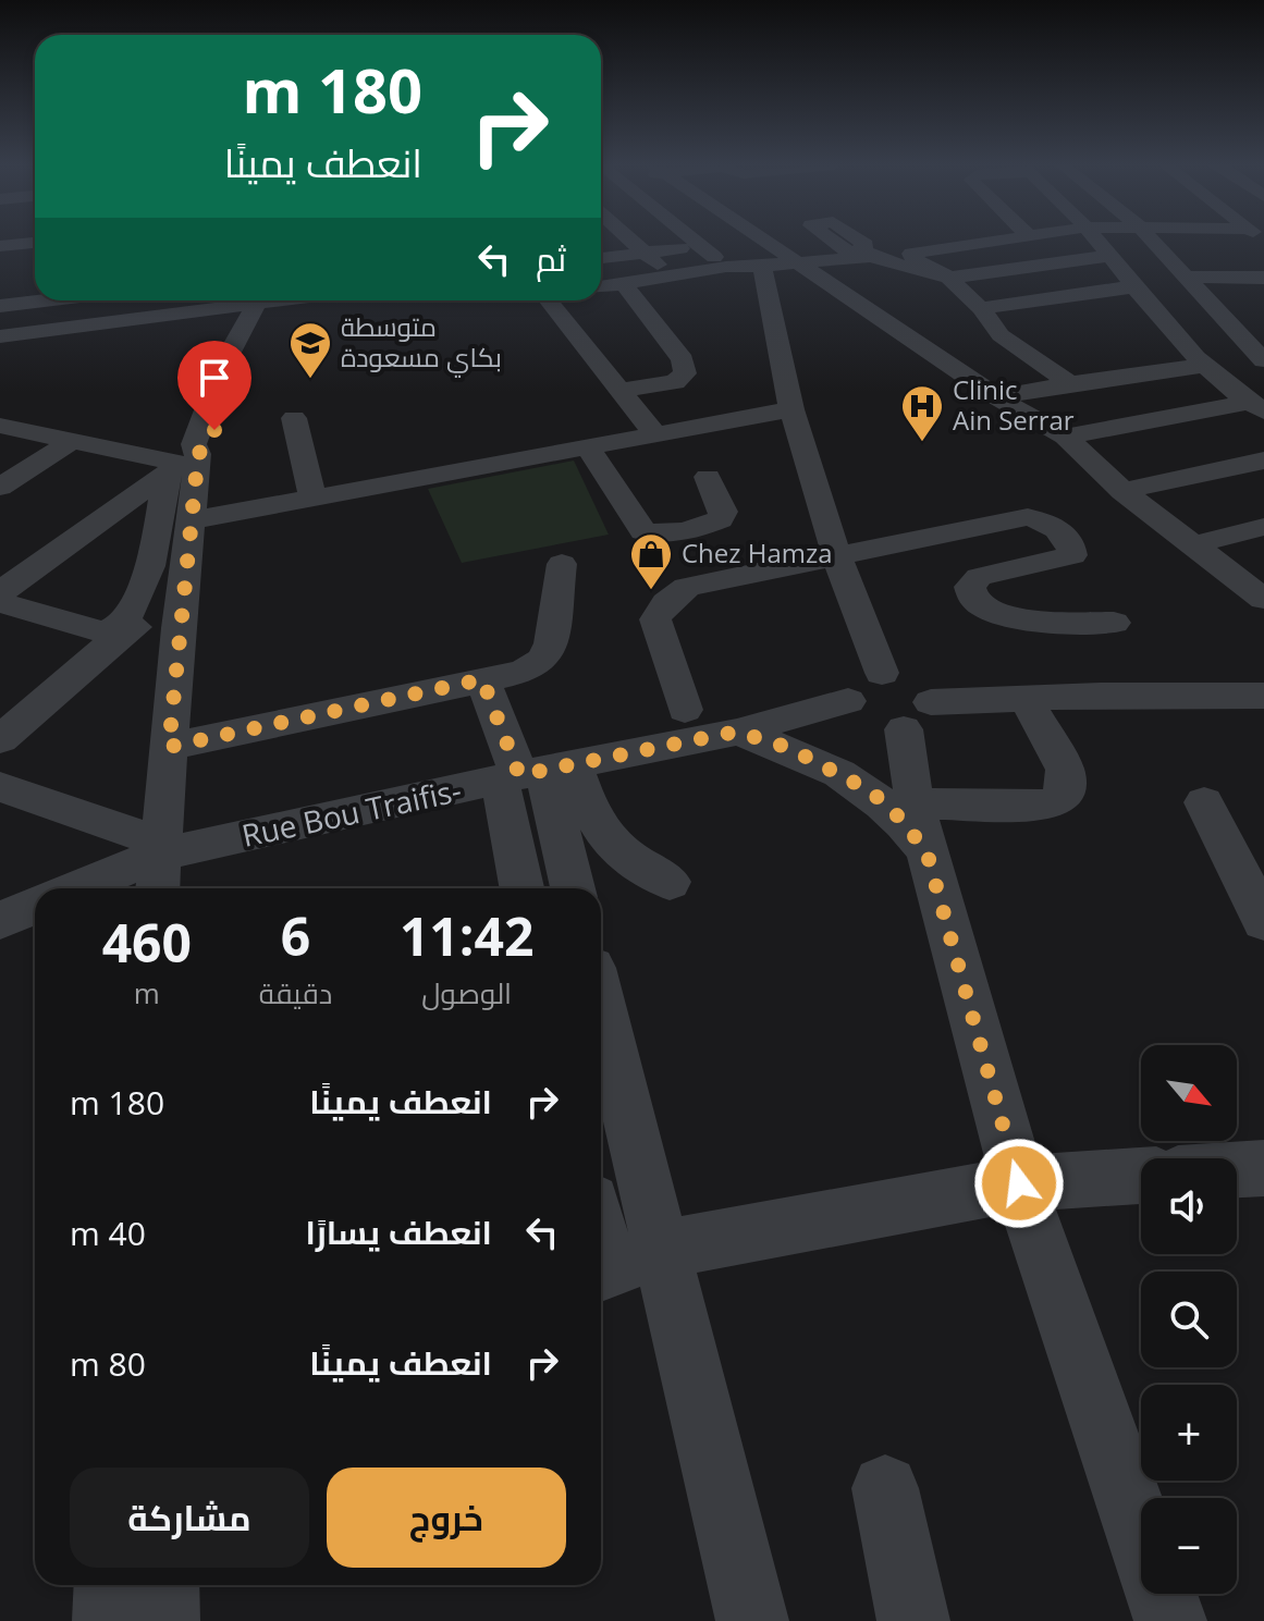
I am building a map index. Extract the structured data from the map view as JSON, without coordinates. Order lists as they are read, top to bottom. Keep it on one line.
{"streets":{"street":["Rue Bou Traifis-"]},"places":{"school or university":["متوسطة بكاي مسعودة"],"hospital":["Clinic Ain Serrar"],"shop":["Chez Hamza"]},"north":"bottom right","page":{"turn":["180 m","انعطف يمينًا"],"then":"ثم","eta":["11:42","الوصول","6","دقيقة","460","m"],"list":[{"name":"انعطف يمينًا","value":"180 m"},{"name":"انعطف يسارًا","value":"40 m"},{"name":"انعطف يمينًا","value":"80 m"}],"map_buttons":["+","−"],"buttons":["خروج","مشاركة"]}}
